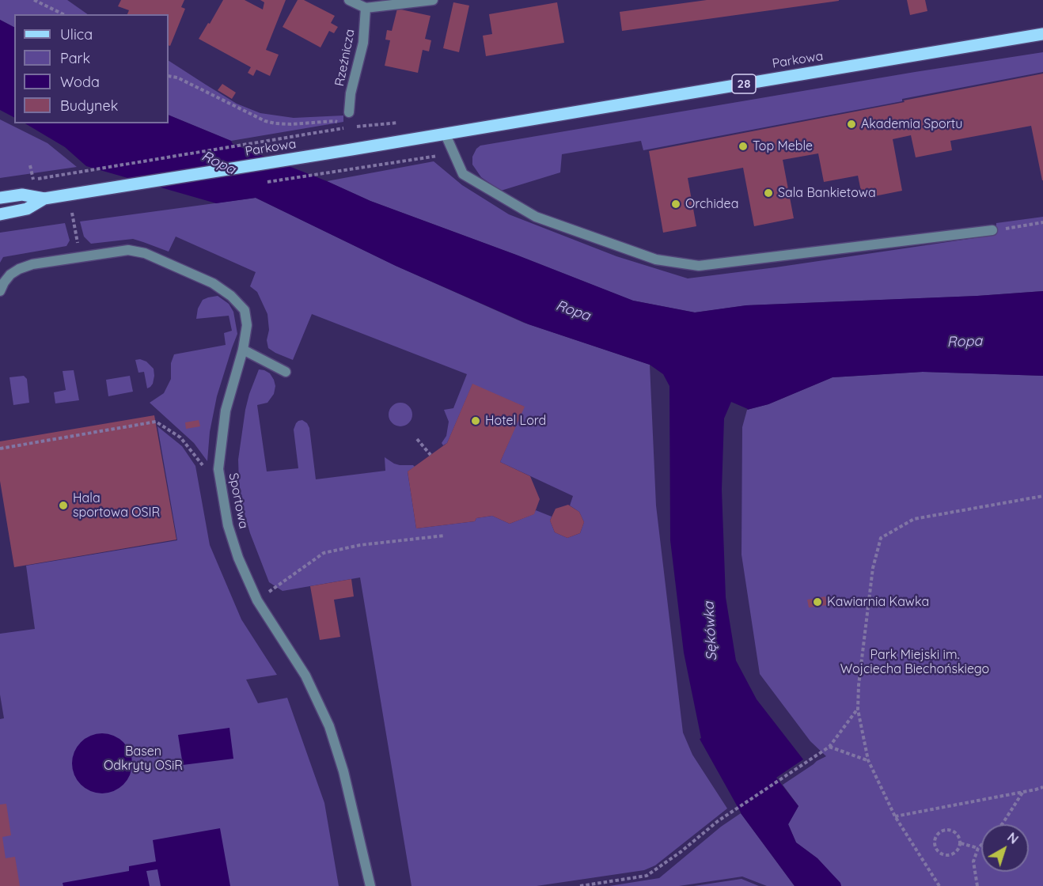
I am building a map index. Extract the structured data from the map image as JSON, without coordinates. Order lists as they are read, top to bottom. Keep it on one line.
{"streets":{"main road":["Parkowa","28"],"street":["Rzeźnicza","Sportowa"]},"water":["Ropa","Sękówka"],"parks":["Park Miejski im. Wojciecha Biechońskiego","Basen Odkryty OSiR"],"places":["Akademia Sportu","Top Meble","Sala Bankietowa","Orchidea","Hotel Lord","Hala sportowa OSIR","Kawiarnia Kawka"],"legend":["Ulica","Park","Woda","Budynek"],"north":"top right"}
